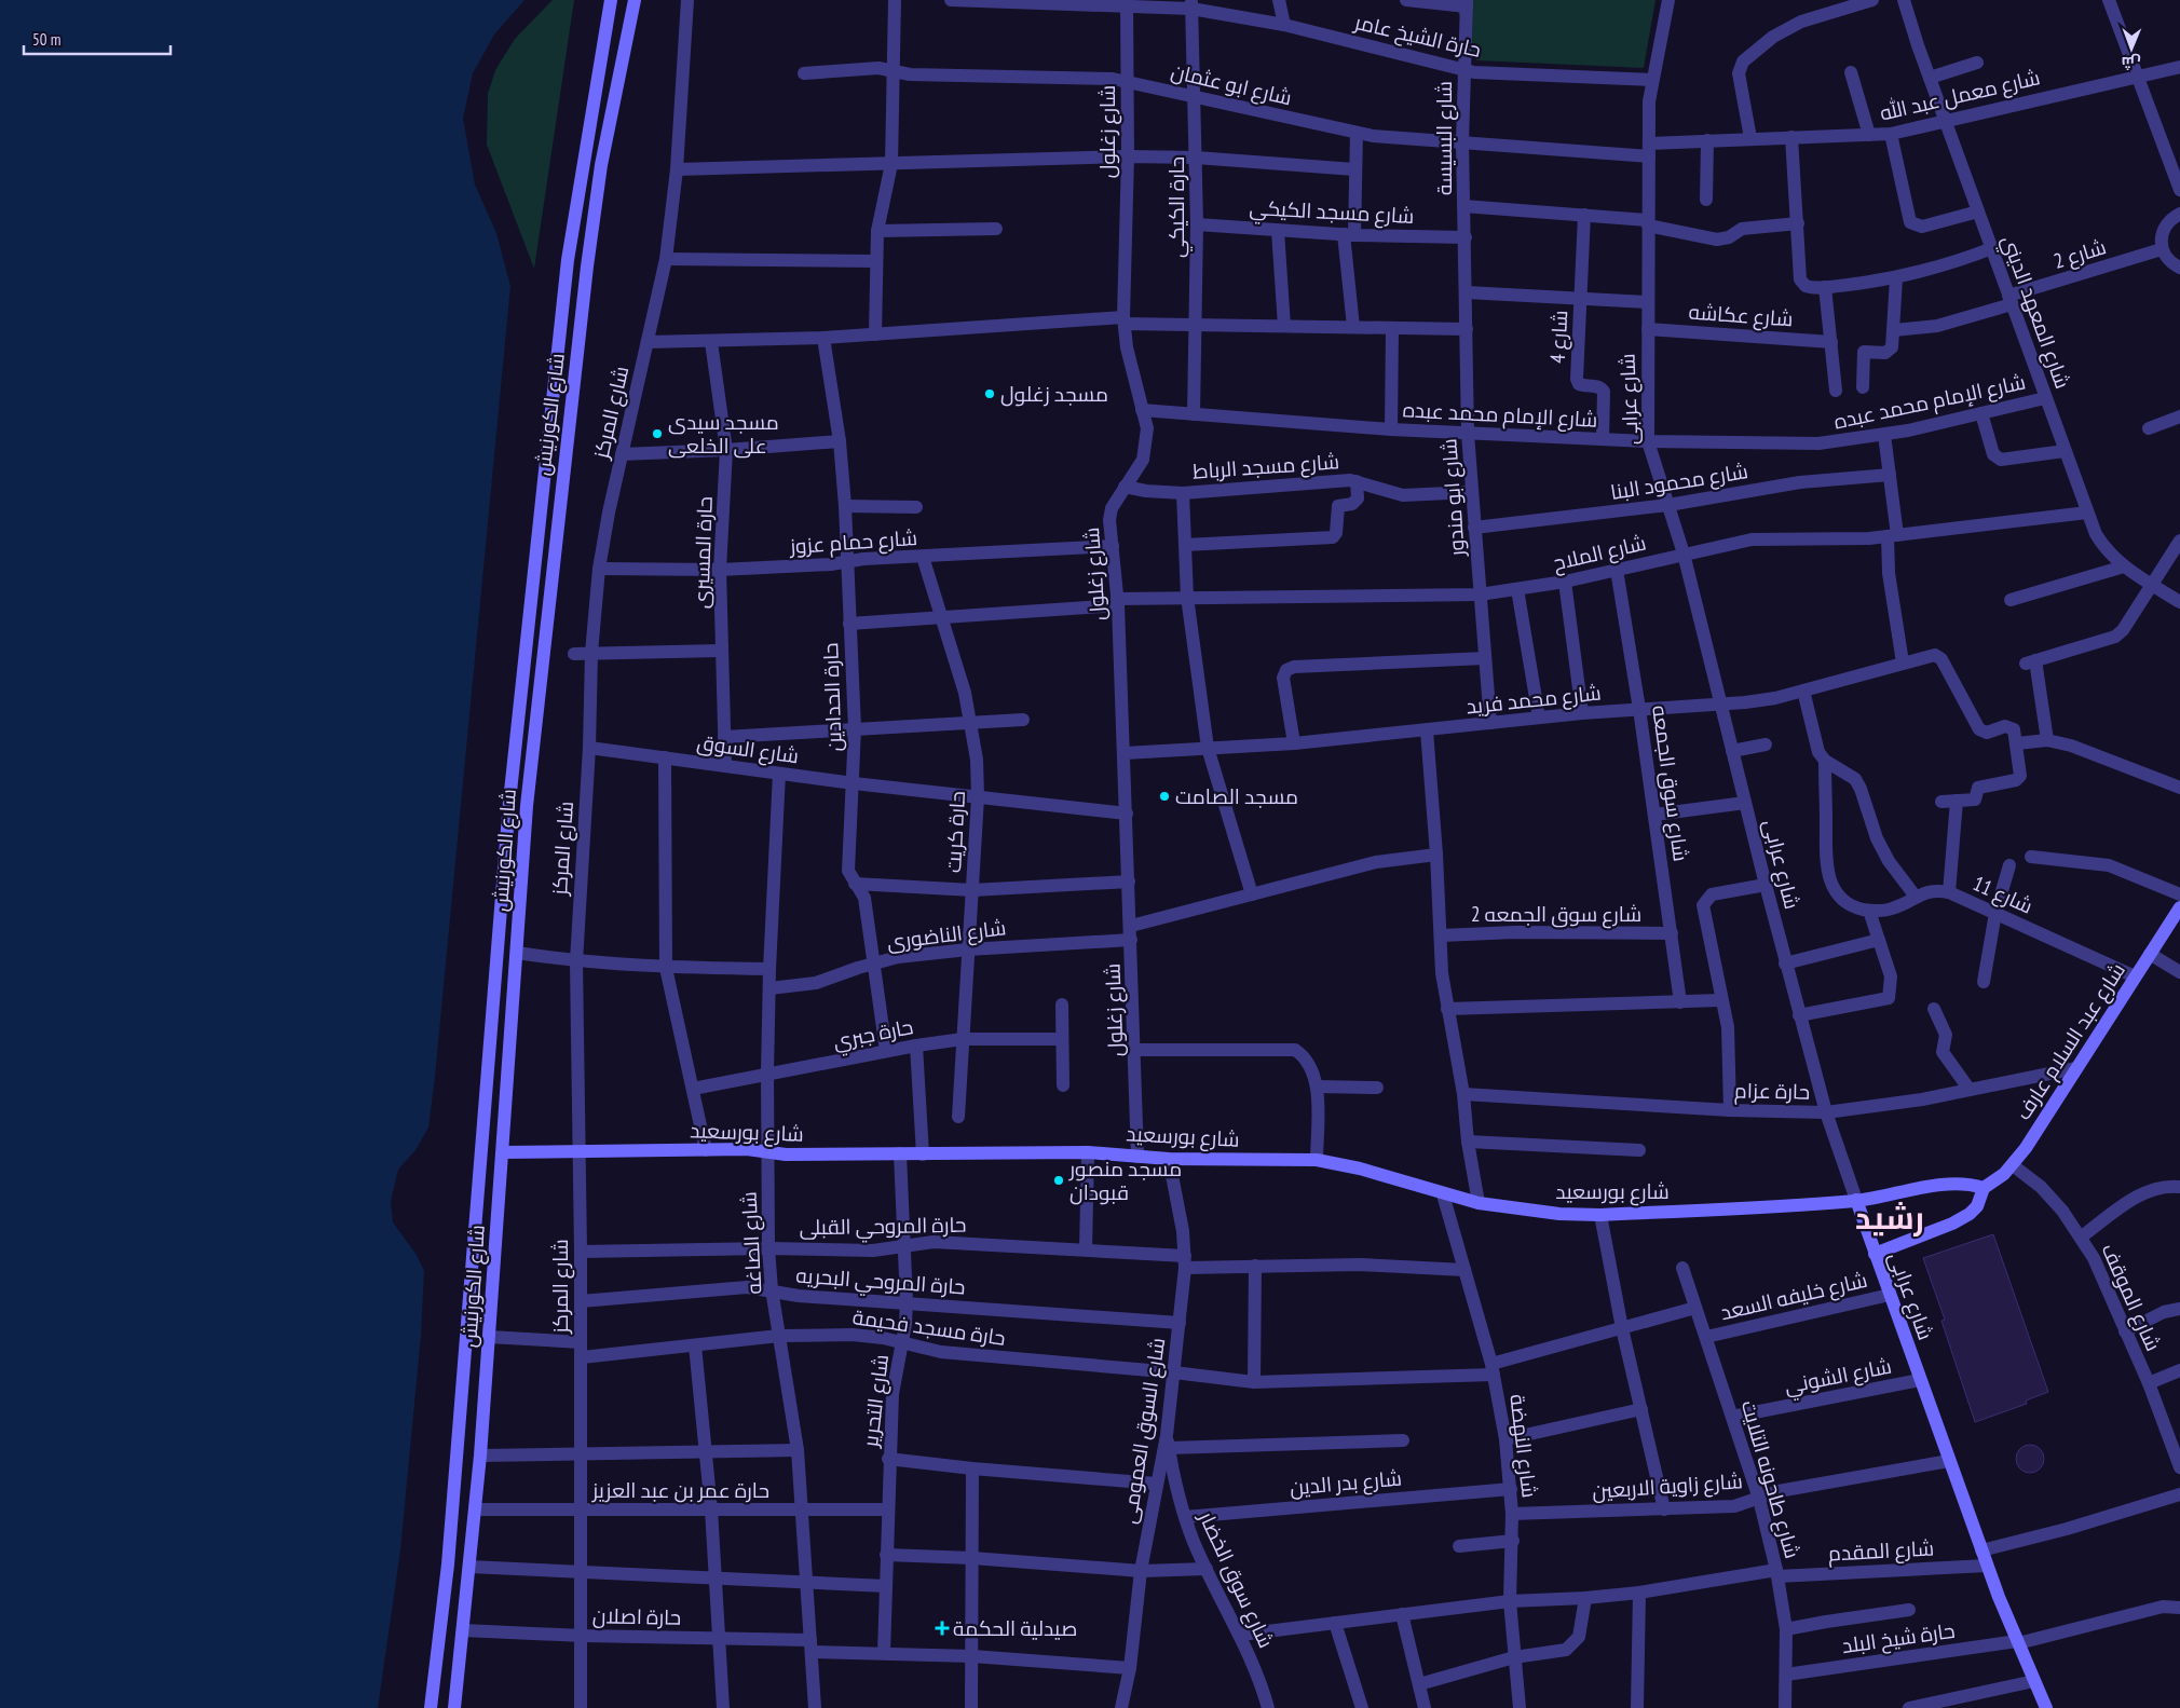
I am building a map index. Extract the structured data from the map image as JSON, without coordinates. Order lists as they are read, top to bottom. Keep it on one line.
{"streets":{"main road":["شارع عرابى","شارع الكورنيش","شارع عبد السلام عارف","شارع بورسعيد"],"street":["حارة الشيخ عامر","شارع ابو عثمان","شارع معمل عبد الله","شارع زغلول","شارع البسيسة","حارة الكيكي","شارع مسجد الكيكي","شارع 2","شارع المعهد الديني","شارع عكاشه","شارع 4","شارع الإمام محمد عبده","شارع المركز","شارع مسجد الرباط","شارع محمود البنا","شارع ابو مندور","شارع حمام عزوز","حارة المسيرى","شارع الملاح","حارة الحدادين","شارع محمد فريد","شارع السوق","شارع سوق الجمعه","حارة كريت","شارع 11","شارع سوق الجمعه 2","شارع الناضورى","حارة جبري","حارة عزام","حارة المروحي القبلى","شارع الصاغه","حارة المروحي البحريه","شارع خليفه السعد","شارع الموقف","حارة مسجد فحيمة","شارع الشوني","شارع التحرير","شارع السوق العمومى","شارع النهضة","شارع طاحونه التلايت","شارع بدر الدين","شارع زاوية الاربعين","حارة عمر بن عبد العزيز","شارع المقدم","شارع سوق الخضار","حارة اصلان","حارة شيخ البلد"]},"crossings":[["حارة الشيخ عامر","شارع زغلول"],["حارة الشيخ عامر","شارع البسيسة"],["حارة الشيخ عامر","حارة الكيكي"],["حارة الشيخ عامر","شارع عرابى"],["شارع ابو عثمان","شارع معمل عبد الله"],["شارع ابو عثمان","شارع زغلول"],["شارع ابو عثمان","شارع البسيسة"],["شارع ابو عثمان","حارة الكيكي"],["شارع ابو عثمان","شارع عرابى"],["شارع معمل عبد الله","شارع المعهد الديني"],["شارع معمل عبد الله","شارع عرابى"],["شارع زغلول","شارع الإمام محمد عبده"],["شارع زغلول","شارع مسجد الرباط"],["شارع زغلول","شارع حمام عزوز"],["شارع زغلول","شارع الملاح"],["شارع زغلول","شارع محمد فريد"],["شارع زغلول","شارع السوق"],["شارع زغلول","شارع الناضورى"],["شارع زغلول","شارع بورسعيد"],["شارع البسيسة","شارع مسجد الكيكي"],["شارع البسيسة","شارع ابو مندور"],["حارة الكيكي","شارع مسجد الكيكي"],["حارة الكيكي","شارع الإمام محمد عبده"],["شارع مسجد الكيكي","شارع ابو مندور"],["شارع 2","شارع المعهد الديني"],["شارع المعهد الديني","شارع الإمام محمد عبده"],["شارع المعهد الديني","شارع الملاح"],["شارع عكاشه","شارع عرابى"],["شارع 4","شارع الإمام محمد عبده"],["شارع عرابى","شارع الإمام محمد عبده"],["شارع عرابى","شارع محمود البنا"],["شارع عرابى","شارع الملاح"],["شارع عرابى","شارع محمد فريد"],["شارع عرابى","شارع عبد السلام عارف"],["شارع عرابى","حارة عزام"],["شارع عرابى","شارع بورسعيد"],["شارع عرابى","شارع خليفه السعد"],["شارع عرابى","شارع الشوني"],["شارع عرابى","شارع زاوية الاربعين"],["شارع عرابى","شارع المقدم"],["شارع عرابى","حارة شيخ البلد"],["شارع الإمام محمد عبده","شارع ابو مندور"],["شارع المركز","شارع حمام عزوز"],["شارع المركز","شارع السوق"],["شارع المركز","شارع بورسعيد"],["شارع المركز","حارة المروحي القبلى"],["شارع المركز","حارة المروحي البحريه"],["شارع المركز","حارة مسجد فحيمة"],["شارع المركز","حارة عمر بن عبد العزيز"],["شارع المركز","حارة اصلان"],["شارع الكورنيش","شارع بورسعيد"],["شارع الكورنيش","حارة عمر بن عبد العزيز"],["شارع الكورنيش","حارة اصلان"],["شارع مسجد الرباط","شارع ابو مندور"],["شارع محمود البنا","شارع ابو مندور"],["شارع ابو مندور","شارع الملاح"],["شارع ابو مندور","شارع محمد فريد"],["شارع حمام عزوز","حارة المسيرى"],["شارع حمام عزوز","حارة الحدادين"],["شارع حمام عزوز","حارة كريت"],["حارة المسيرى","شارع السوق"],["شارع الملاح","حارة الحدادين"],["شارع الملاح","شارع سوق الجمعه"],["شارع الملاح","حارة كريت"],["حارة الحدادين","شارع السوق"],["حارة الحدادين","شارع الناضورى"],["حارة الحدادين","حارة جبري"],["شارع محمد فريد","شارع سوق الجمعه"],["شارع السوق","حارة كريت"],["شارع السوق","شارع الصاغه"],["شارع سوق الجمعه","شارع سوق الجمعه 2"],["حارة كريت","شارع الناضورى"],["حارة كريت","حارة جبري"],["شارع 11","شارع عبد السلام عارف"],["شارع الناضورى","شارع الصاغه"],["حارة جبري","شارع الصاغه"],["شارع عبد السلام عارف","حارة عزام"],["شارع عبد السلام عارف","شارع الموقف"],["شارع بورسعيد","شارع الصاغه"],["شارع بورسعيد","شارع التحرير"],["شارع بورسعيد","شارع السوق العمومى"],["شارع بورسعيد","شارع النهضة"],["حارة المروحي القبلى","شارع الصاغه"],["حارة المروحي القبلى","شارع التحرير"],["حارة المروحي القبلى","شارع السوق العمومى"],["حارة المروحي القبلى","شارع النهضة"],["شارع الصاغه","حارة المروحي البحريه"],["شارع الصاغه","حارة مسجد فحيمة"],["شارع الصاغه","حارة عمر بن عبد العزيز"],["شارع الصاغه","حارة اصلان"],["حارة المروحي البحريه","شارع التحرير"],["حارة المروحي البحريه","شارع السوق العمومى"],["شارع خليفه السعد","شارع طاحونه التلايت"],["حارة مسجد فحيمة","شارع التحرير"],["حارة مسجد فحيمة","شارع السوق العمومى"],["حارة مسجد فحيمة","شارع النهضة"],["حارة مسجد فحيمة","شارع طاحونه التلايت"],["شارع الشوني","شارع طاحونه التلايت"],["شارع التحرير","حارة عمر بن عبد العزيز"],["شارع التحرير","حارة اصلان"],["شارع السوق العمومى","شارع سوق الخضار"],["شارع السوق العمومى","حارة اصلان"],["شارع النهضة","شارع بدر الدين"],["شارع النهضة","شارع زاوية الاربعين"],["شارع النهضة","شارع المقدم"],["شارع طاحونه التلايت","شارع زاوية الاربعين"],["شارع طاحونه التلايت","شارع المقدم"],["شارع طاحونه التلايت","حارة شيخ البلد"],["شارع بدر الدين","شارع سوق الخضار"],["شارع المقدم","شارع سوق الخضار"]],"districts":["رشيد"],"places":{"other":["مسجد زغلول","مسجد سيدى على الخلعى","مسجد الصامت","مسجد منصور قبودان"],"health":["صيدلية الحكمة"]},"scale_bar":"50 m","north":"bottom"}
